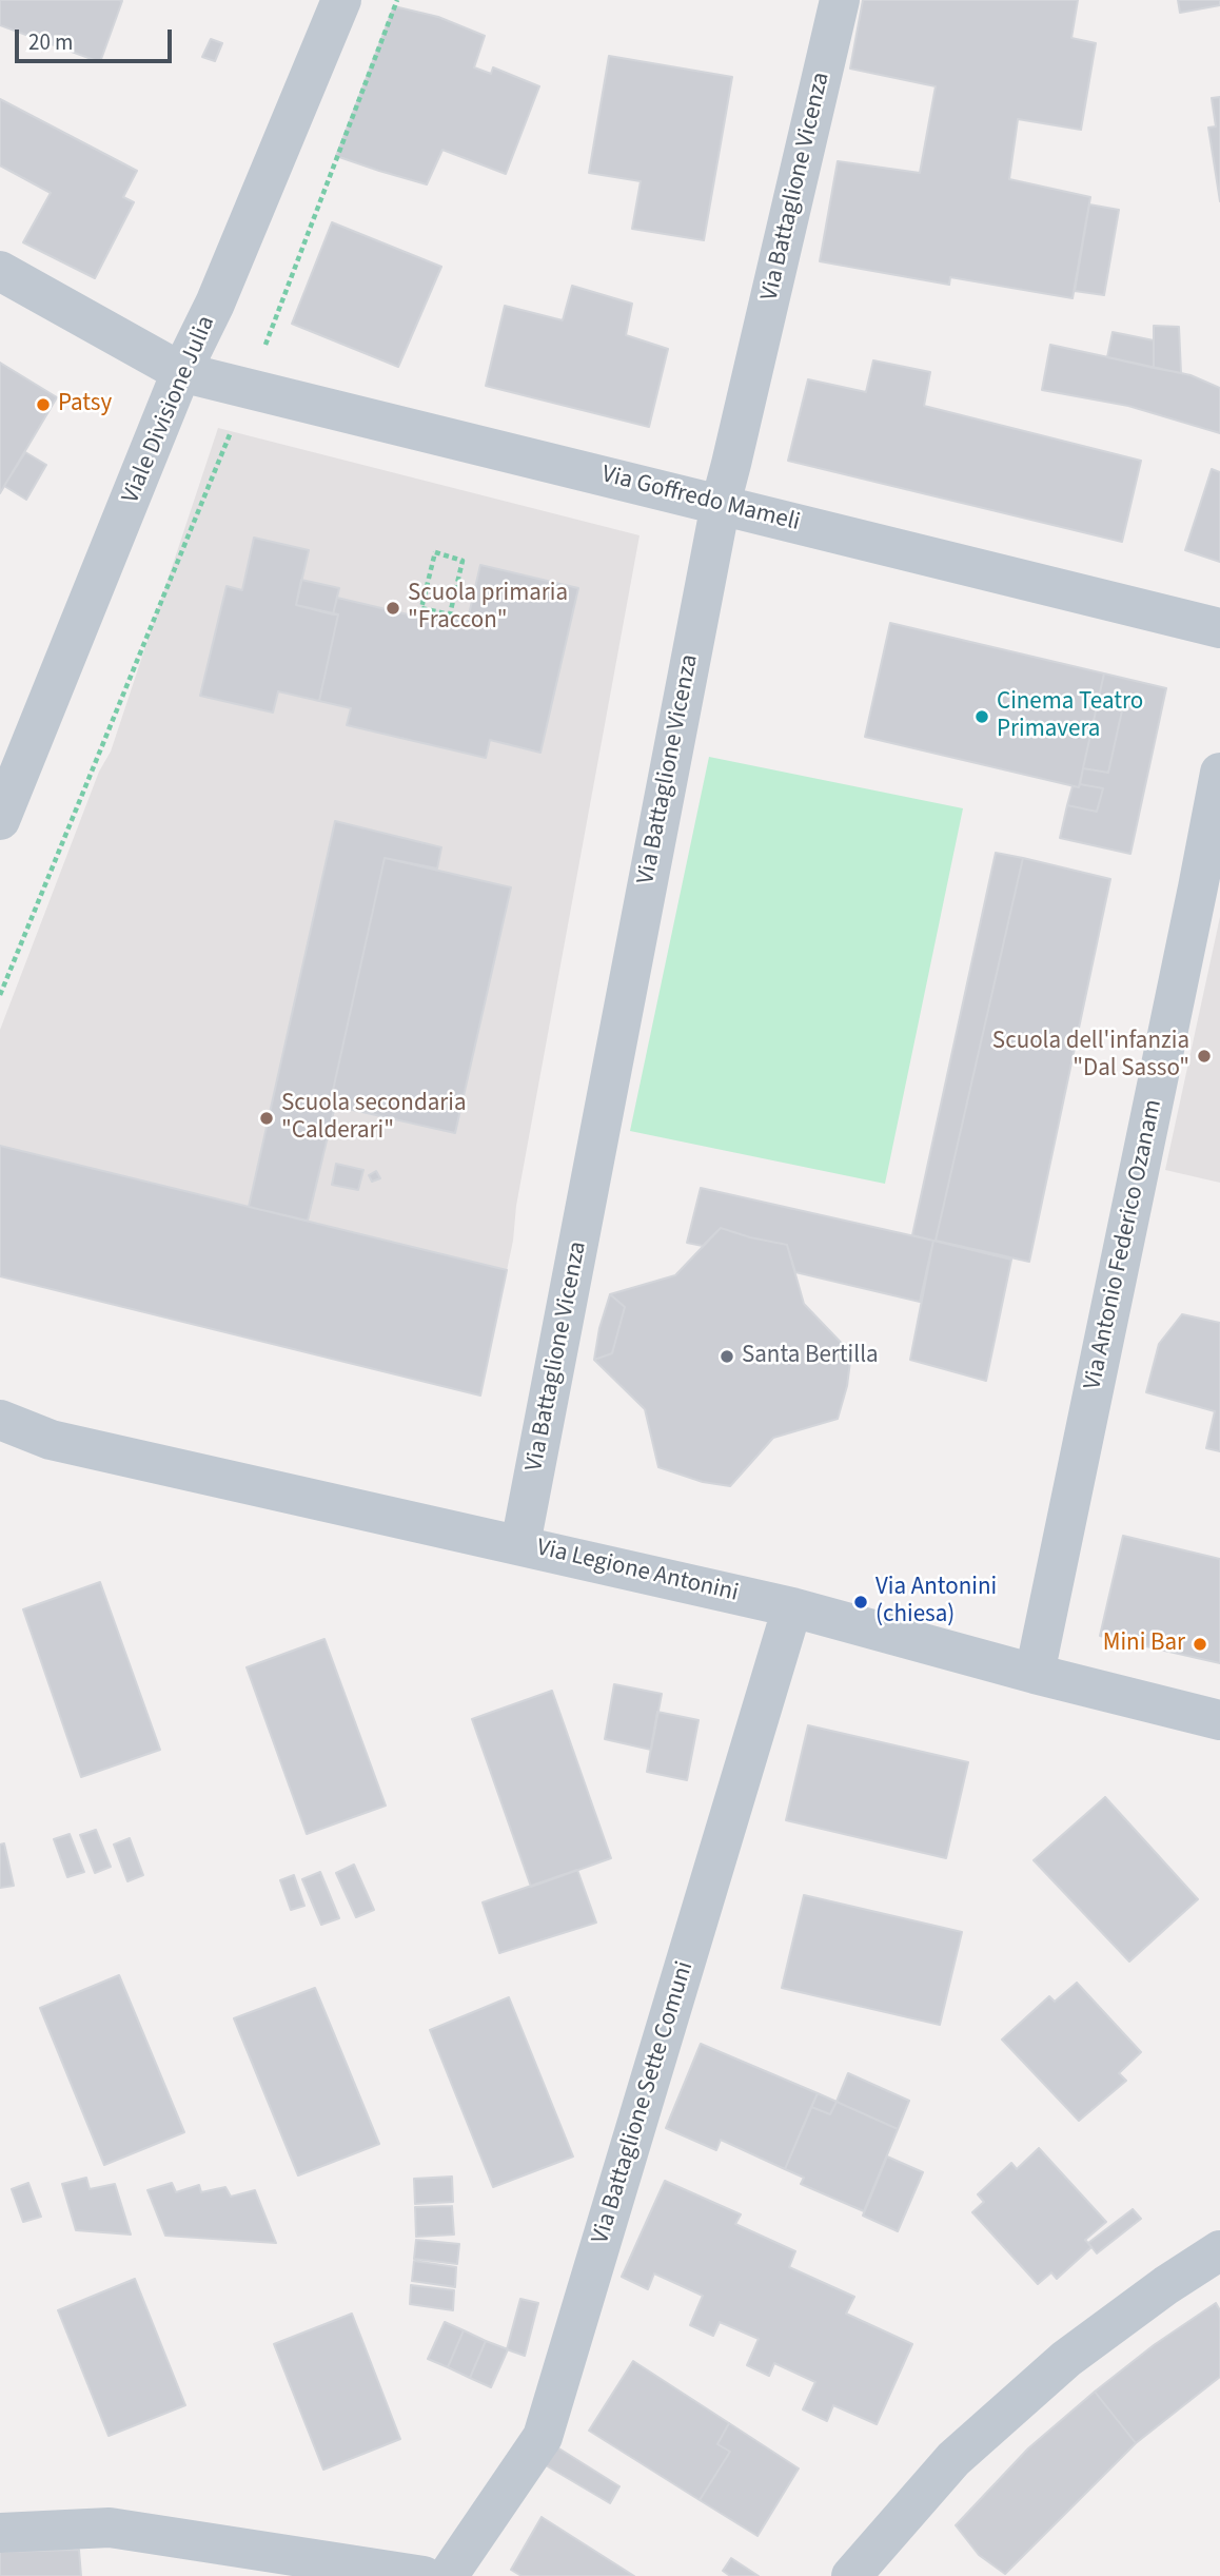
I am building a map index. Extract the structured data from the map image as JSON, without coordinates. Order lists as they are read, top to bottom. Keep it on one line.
{"streets":{"street":["Via Battaglione Vicenza","Viale Divisione Julia","Via Goffredo Mameli","Via Antonio Federico Ozanam","Via Legione Antonini","Via Battaglione Sette Comuni"]},"crossings":[["Via Battaglione Vicenza","Via Goffredo Mameli"],["Via Battaglione Vicenza","Via Legione Antonini"],["Viale Divisione Julia","Via Goffredo Mameli"],["Via Antonio Federico Ozanam","Via Legione Antonini"],["Via Legione Antonini","Via Battaglione Sette Comuni"]],"places":["Patsy","Scuola primaria \"Fraccon\"","Cinema Teatro Primavera","Scuola dell'infanzia \"Dal Sasso\"","Scuola secondaria \"Calderari\"","Santa Bertilla","Via Antonini (chiesa)","Mini Bar"],"scale_bar":"20 m"}
